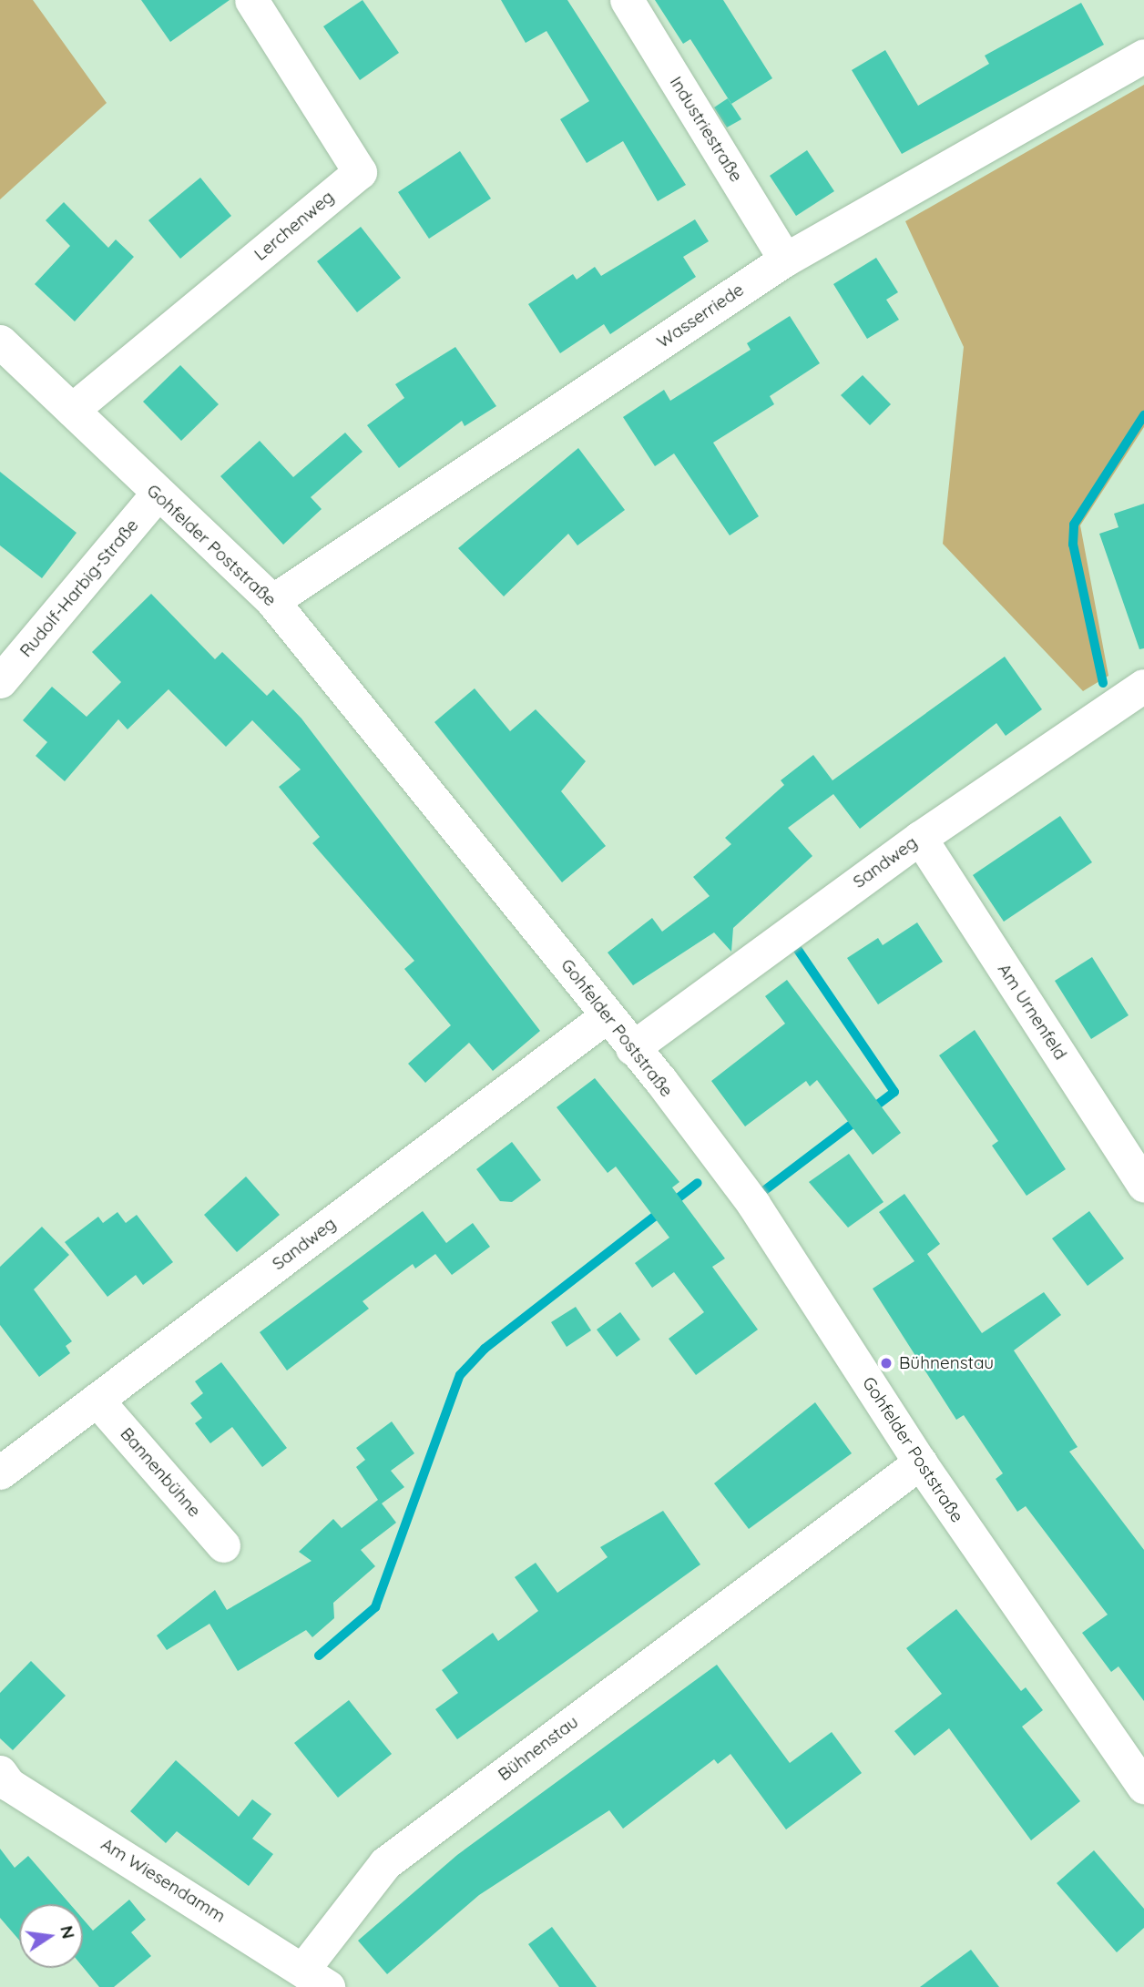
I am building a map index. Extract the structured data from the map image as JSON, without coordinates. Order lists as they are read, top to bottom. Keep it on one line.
{"streets":{"street":["Industriestraße","Lerchenweg","Wasserriede","Gohfelder Poststraße","Rudolf-Harbig-Straße","Sandweg","Am Urnenfeld","Bannenbühne","Bühnenstau","Am Wiesendamm"]},"crossings":[["Industriestraße","Wasserriede"],["Lerchenweg","Gohfelder Poststraße"],["Wasserriede","Gohfelder Poststraße"],["Gohfelder Poststraße","Rudolf-Harbig-Straße"],["Gohfelder Poststraße","Sandweg"],["Gohfelder Poststraße","Bühnenstau"],["Sandweg","Am Urnenfeld"],["Sandweg","Bannenbühne"],["Bühnenstau","Am Wiesendamm"]],"places":["Bühnenstau"],"north":"right"}
